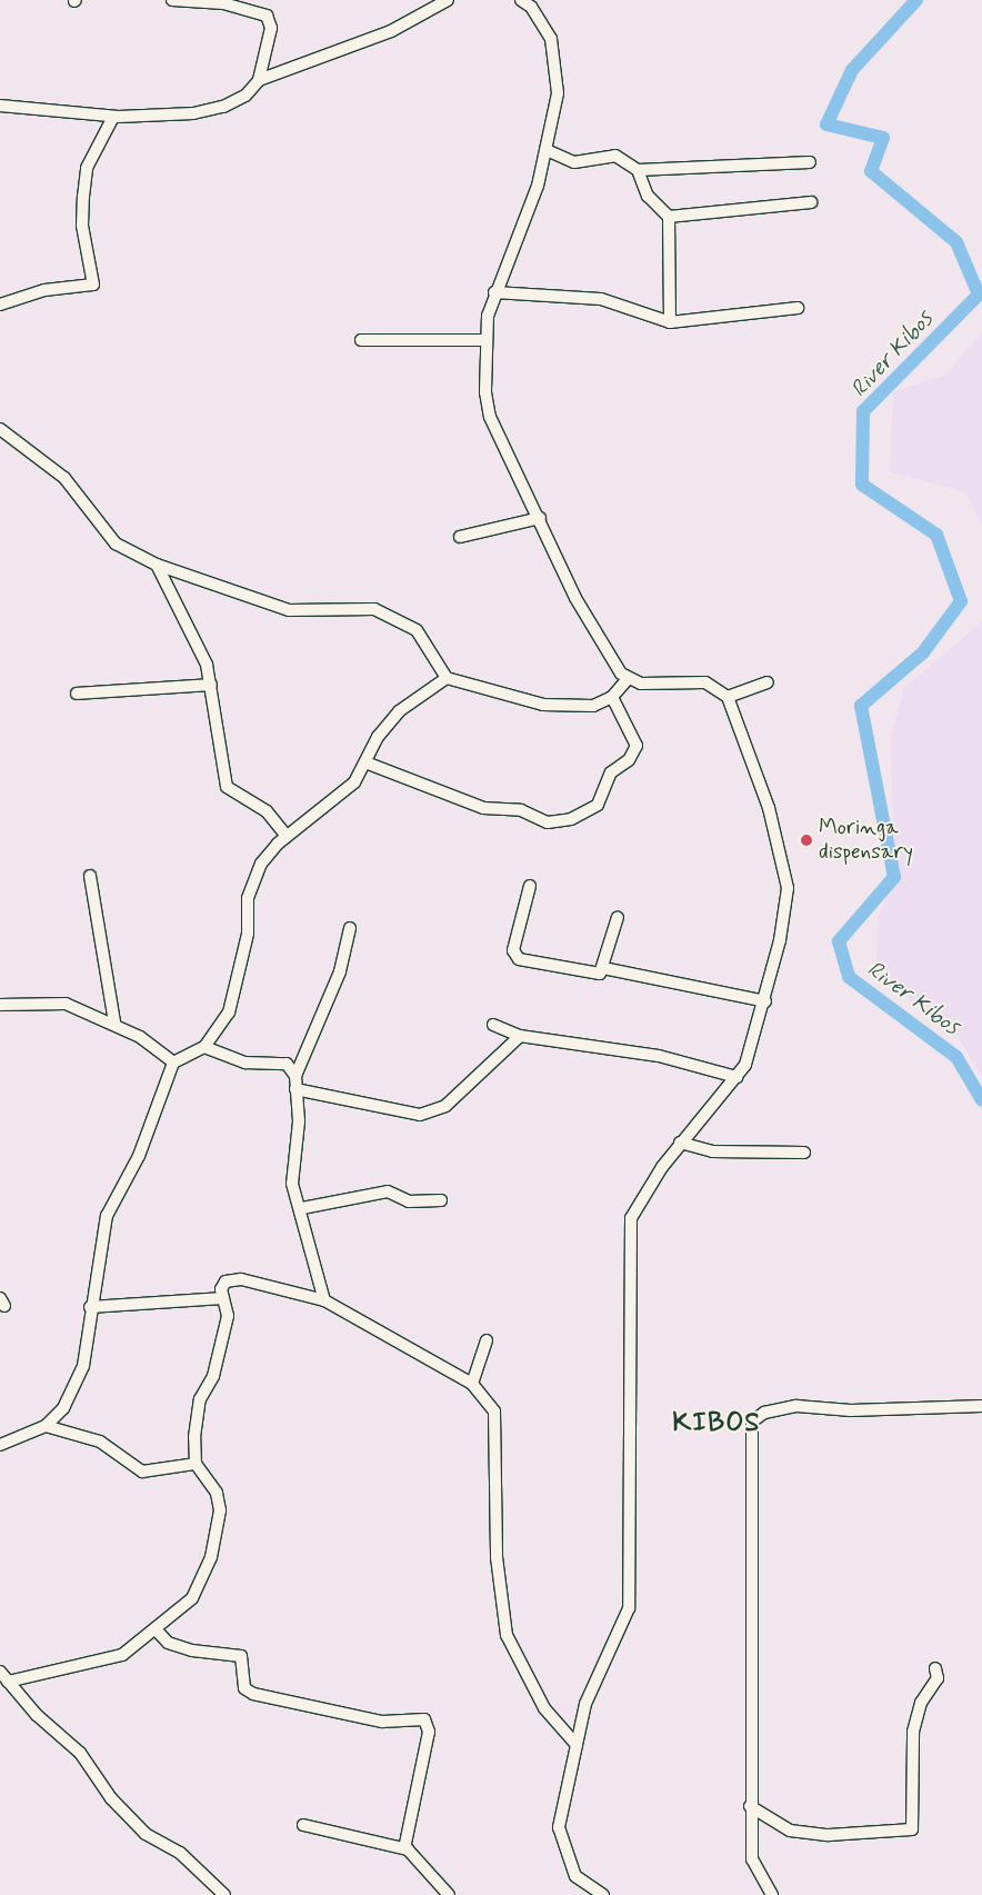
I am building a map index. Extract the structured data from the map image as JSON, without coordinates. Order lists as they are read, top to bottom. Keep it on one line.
{"districts":["KIBOS"],"water":["River Kibos"],"places":["Moringa dispensary"]}
